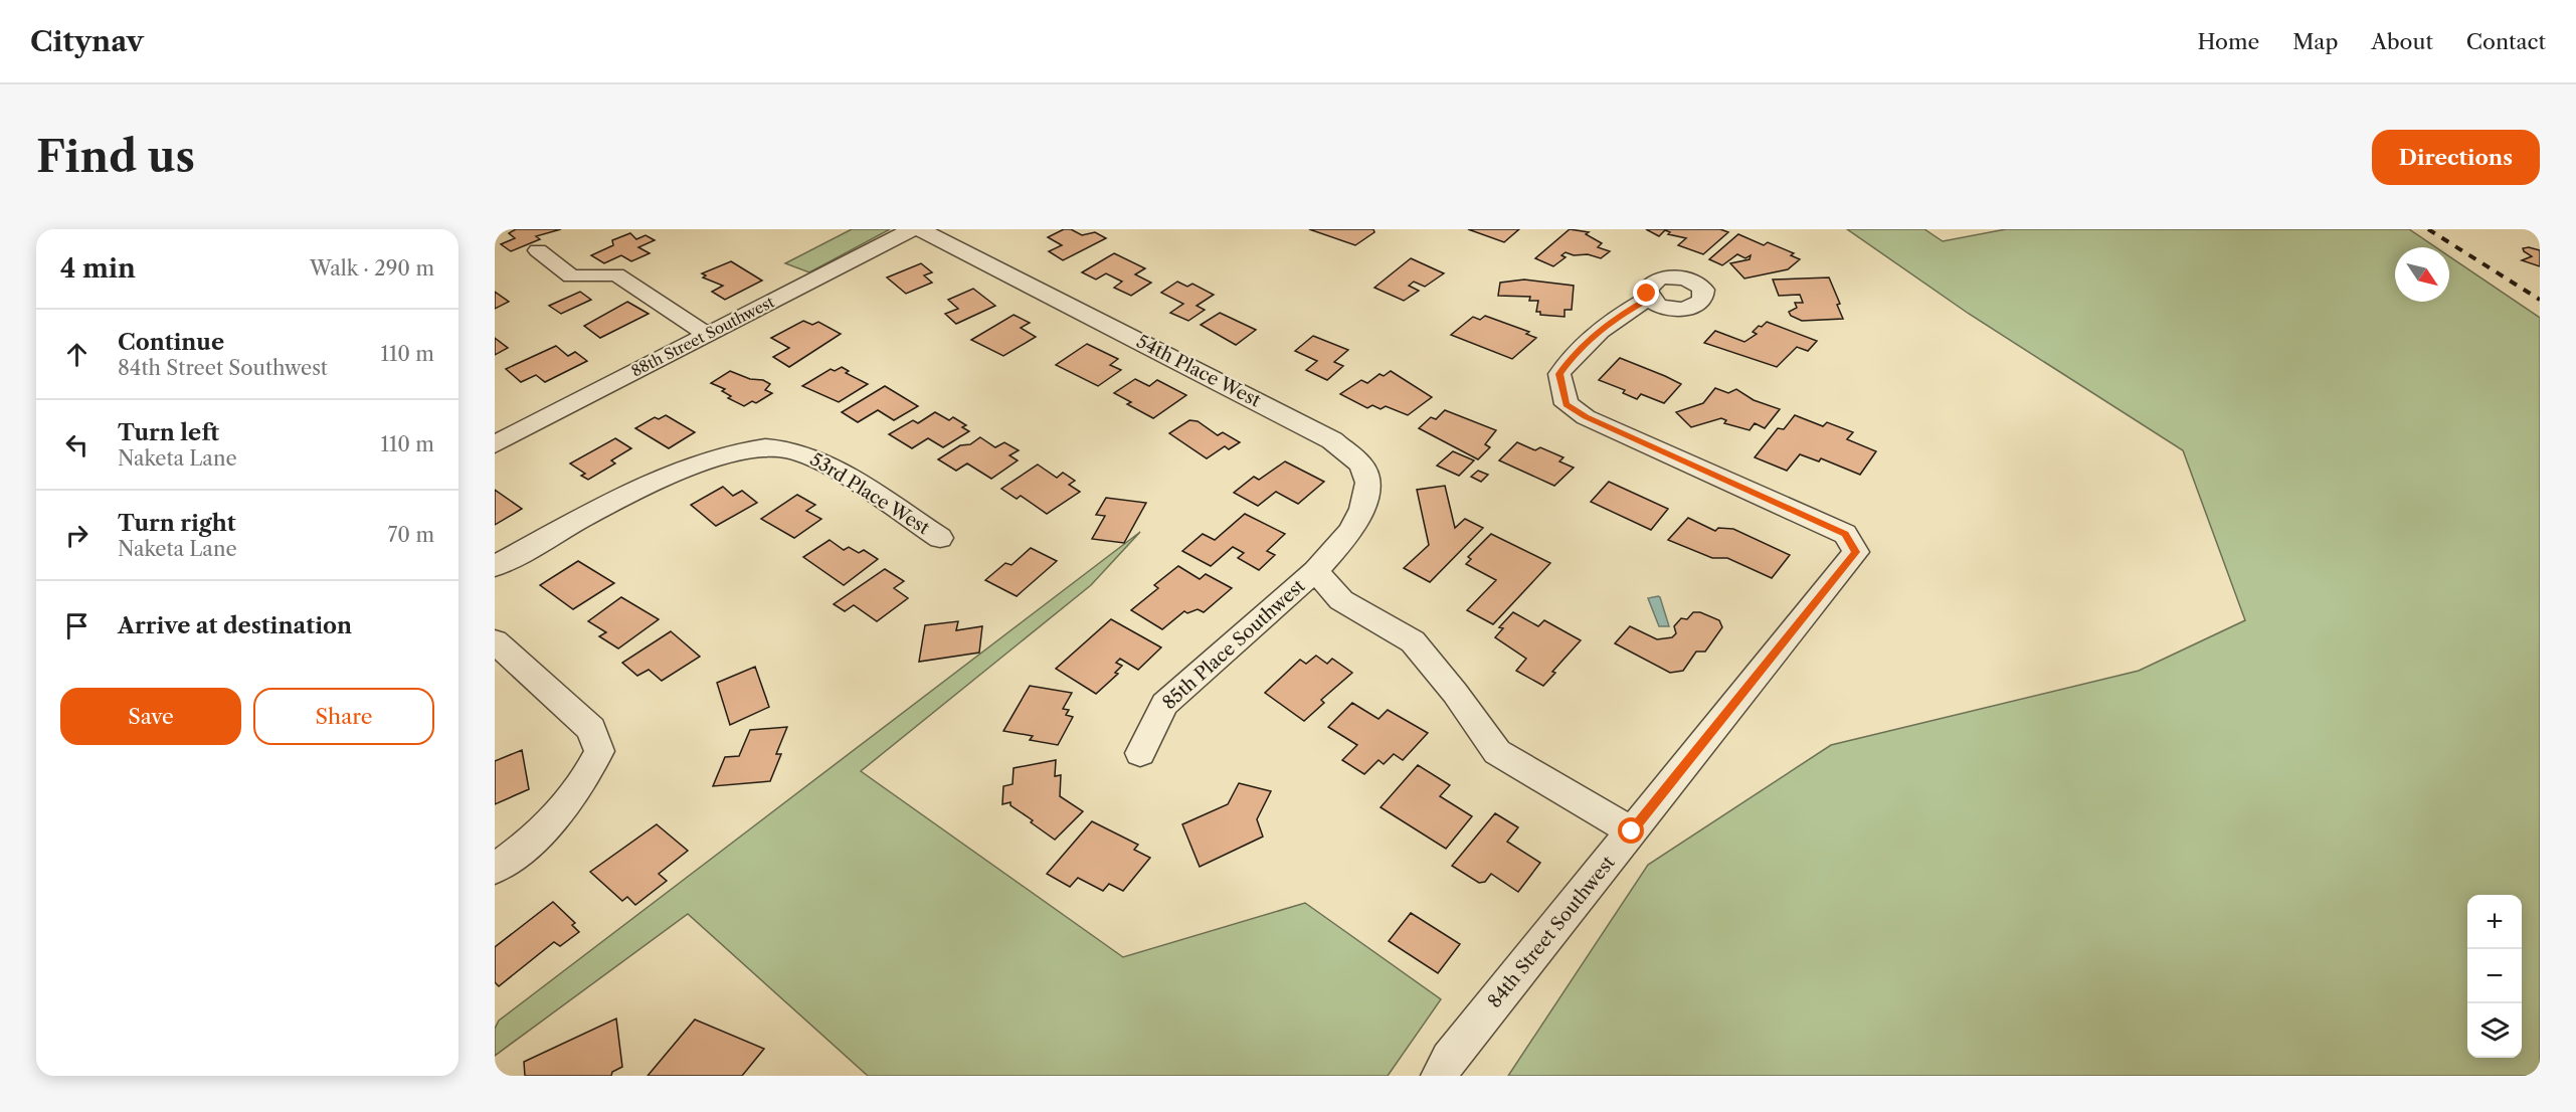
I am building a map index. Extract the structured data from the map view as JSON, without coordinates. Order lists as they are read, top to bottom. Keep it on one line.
{"streets":{"street":["88th Street Southwest","54th Place West","53rd Place West","85th Place Southwest","84th Street Southwest"]},"crossings":[["54th Place West","85th Place Southwest"]],"north":"bottom right","page":{"header":"Citynav","nav":["Home","Map","About","Contact"],"buttons":["Directions",["Save","Share"]],"title":"Find us","heading":["4 min","Walk · 290 m"],"list":[["Continue","84th Street Southwest","110 m"],["Turn left","Naketa Lane","110 m"],["Turn right","Naketa Lane","70 m"],"Arrive at destination"],"map_buttons":["+","−"]}}
